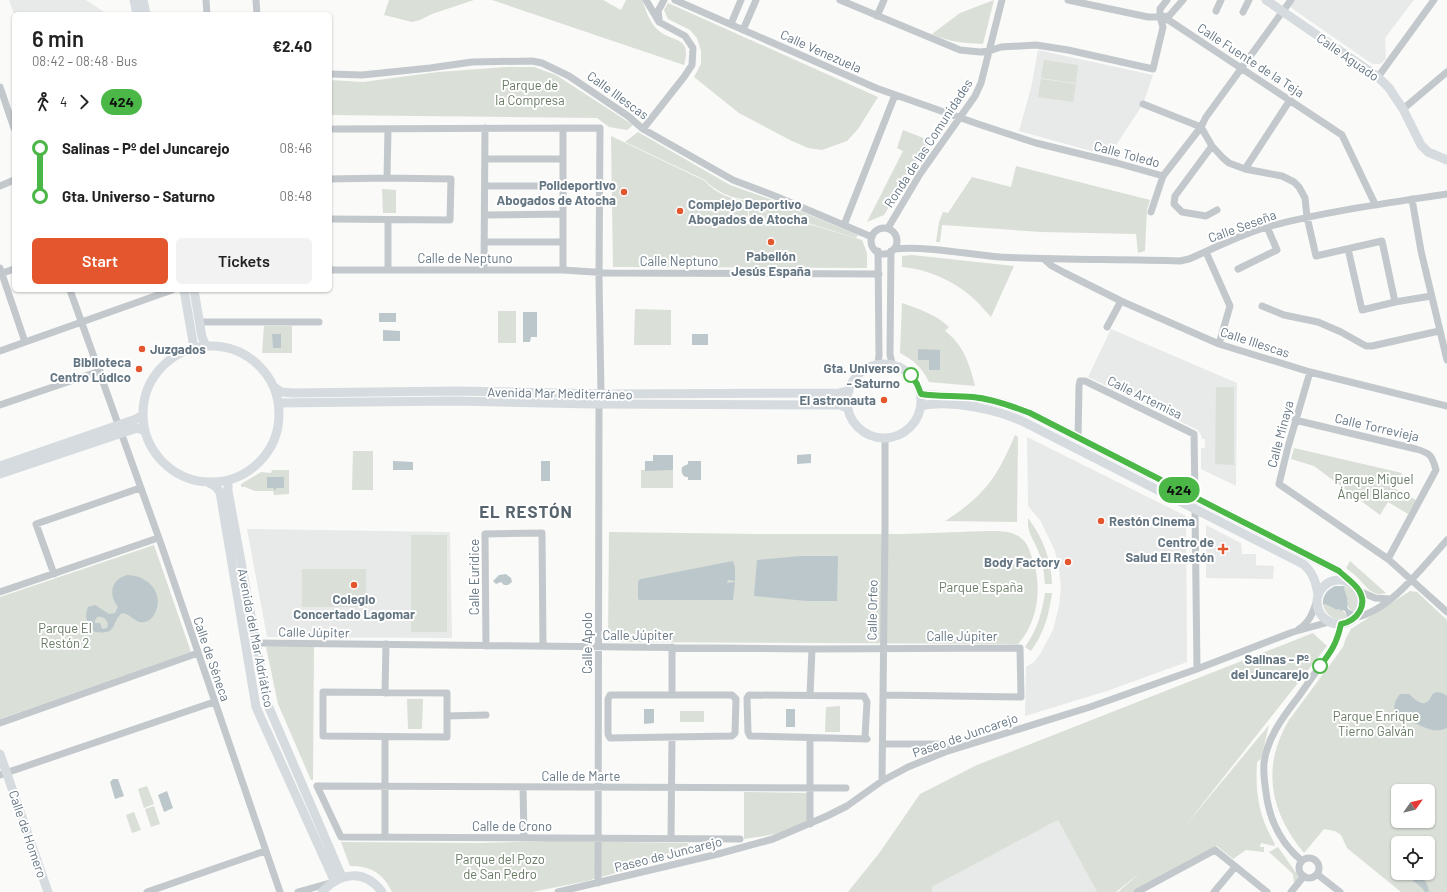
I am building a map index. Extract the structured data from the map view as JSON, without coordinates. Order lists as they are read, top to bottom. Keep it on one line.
{"streets":{"street":["Calle Venezuela","Calle Aguado","Calle Fuente de la Teja","Calle Illescas","Ronda de las Comunidades","Calle Toledo","Calle Seseña","Calle de Neptuno","Calle Neptuno","Avenida Mar Mediterráneo","Calle Artemisa","Calle Torrevieja","Calle Minaya","Calle Eurídice","Calle Orfeo","Calle Júpiter","Avenida del Mar Adriático","Calle Apolo","Calle de Séneca","Paseo de Juncarejo","Calle de Marte","Calle de Crono","Calle de Homero"]},"crossings":[["Calle Venezuela","Ronda de las Comunidades"],["Calle Venezuela","Calle Toledo"],["Calle Aguado","Calle Toledo"],["Calle Fuente de la Teja","Calle Toledo"],["Calle Fuente de la Teja","Calle Seseña"],["Calle Illescas","Ronda de las Comunidades"],["Calle Illescas","Calle Seseña"],["Calle Illescas","Calle Minaya"],["Ronda de las Comunidades","Calle Toledo"],["Calle de Neptuno","Calle Neptuno"],["Avenida Mar Mediterráneo","Calle Orfeo"],["Avenida Mar Mediterráneo","Avenida del Mar Adriático"],["Avenida Mar Mediterráneo","Calle Apolo"],["Calle Torrevieja","Calle Minaya"],["Calle Eurídice","Calle Júpiter"],["Calle Orfeo","Calle Júpiter"],["Calle Orfeo","Paseo de Juncarejo"],["Calle Júpiter","Avenida del Mar Adriático"],["Calle Júpiter","Calle Apolo"],["Calle Apolo","Paseo de Juncarejo"],["Calle Apolo","Calle de Marte"],["Calle Apolo","Calle de Crono"],["Calle de Marte","Calle de Crono"]],"districts":["EL RESTÓN"],"parks":["Parque de la Compresa","Parque Miguel Ángel Blanco","Parque España","Parque El Restón 2","Parque Enrique Tierno Galván","Parque del Pozo de San Pedro"],"places":{"other":["Polideportivo Abogados de Atocha","Complejo Deportivo Abogados de Atocha","Pabellón Jesús España","Juzgados","Biblioteca Centro Lúdico","Gta. Universo - Saturno","El astronauta","Restón Cinema","Body Factory","Colegio Concertado Lagomar","Salinas - Pº del Juncarejo"],"health":["Centro de Salud El Restón"]},"lines":["bus line 424"],"north":"top right","page":{"on_map":"424","heading":["6 min","08:42 – 08:48 · Bus","€2.40"],"legs":["4","424"],"list":[{"name":"Salinas - Pº del Juncarejo","value":"08:46"},{"name":"Gta. Universo - Saturno","value":"08:48"}],"buttons":["Start","Tickets"]}}
